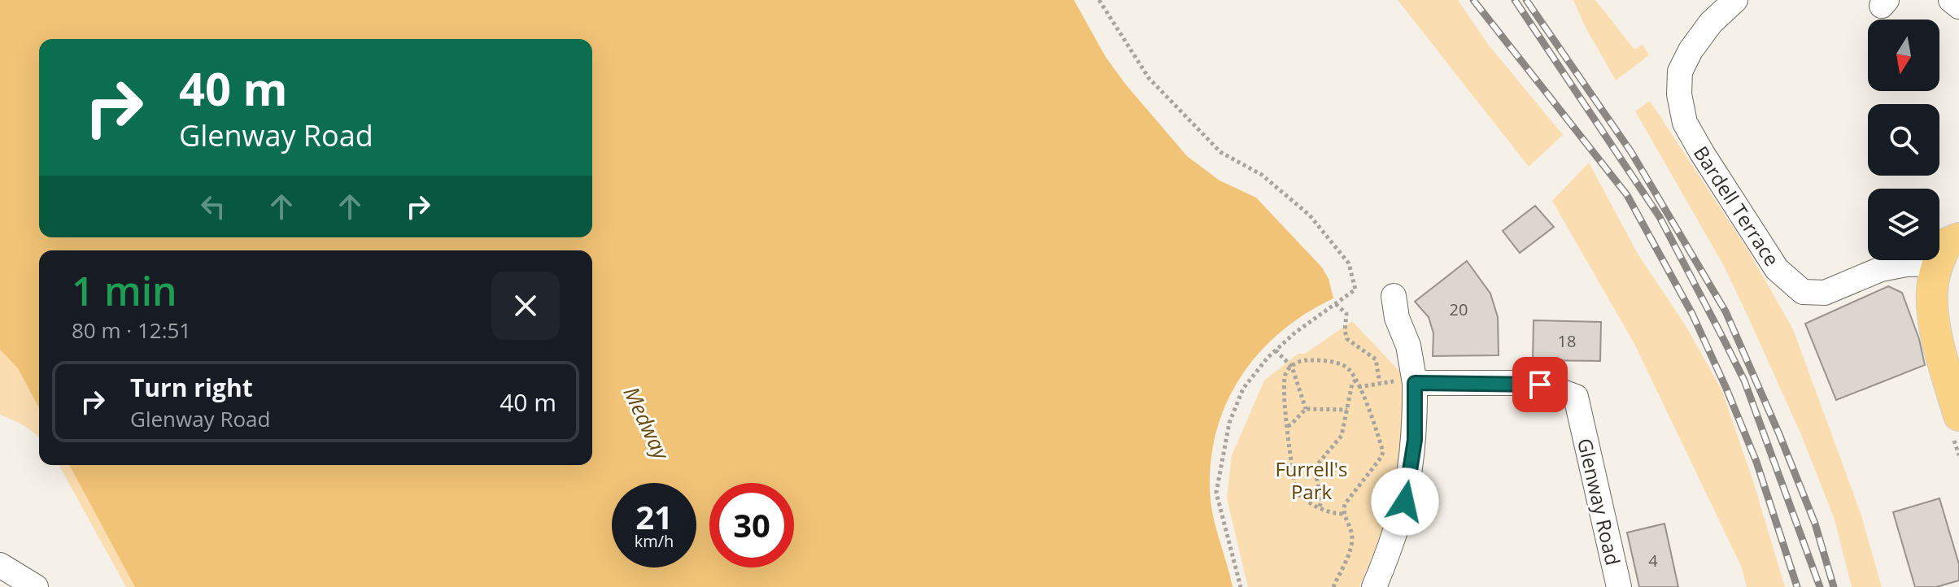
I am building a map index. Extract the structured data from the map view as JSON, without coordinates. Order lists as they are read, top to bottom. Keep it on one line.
{"streets":{"street":["Bardell Terrace","Glenway Road"]},"water":["Medway"],"parks":["Furrell's Park"],"house_numbers":["20","18","4"],"north":"bottom","page":{"turn":["40 m","Glenway Road"],"heading":["1 min","80 m · 12:51"],"list":[{"name":"Turn right","note":"Glenway Road","value":"40 m"}],"speed":"21 km/h","limit":"30"}}
